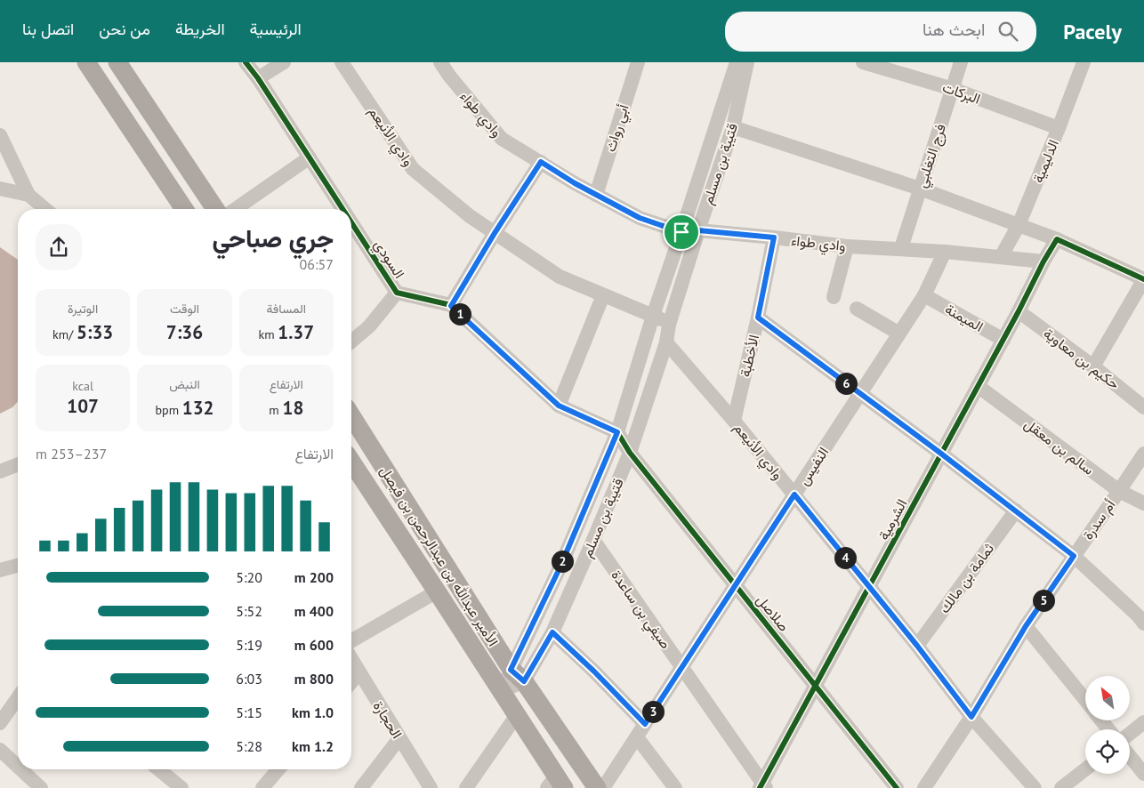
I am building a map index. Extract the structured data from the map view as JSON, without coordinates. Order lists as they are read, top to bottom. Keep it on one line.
{"streets":{"main road":["الأمير عبدالله بن عبدالرحمن بن فيصل"],"street":["البركات","وادي طواء","أبي رواث","وادي الأنيعم","فرج التغلبي","الدليمية","قتيبة بن مسلم","السودي","الميمنة","الأخطبة","حكيم بن معاوية","سالم بن معقل","النفيس","الشرمية","أم سدرة","ثمامة بن مالك","صيفي بن ساعدة","صلاصل","الحجارة"]},"crossings":[["البركات","فرج التغلبي"],["البركات","الدليمية"],["وادي طواء","أبي رواث"],["وادي طواء","فرج التغلبي"],["وادي طواء","الدليمية"],["وادي طواء","قتيبة بن مسلم"],["وادي طواء","الأخطبة"],["وادي طواء","النفيس"],["وادي طواء","الشرمية"],["وادي الأنيعم","قتيبة بن مسلم"],["وادي الأنيعم","الأخطبة"],["وادي الأنيعم","النفيس"],["وادي الأنيعم","الشرمية"],["وادي الأنيعم","أم سدرة"],["وادي الأنيعم","ثمامة بن مالك"],["قتيبة بن مسلم","السودي"],["قتيبة بن مسلم","الأمير عبدالله بن عبدالرحمن بن فيصل"],["قتيبة بن مسلم","صيفي بن ساعدة"],["قتيبة بن مسلم","صلاصل"],["الميمنة","النفيس"],["الميمنة","الشرمية"],["حكيم بن معاوية","الشرمية"],["سالم بن معقل","الشرمية"],["سالم بن معقل","أم سدرة"],["النفيس","صيفي بن ساعدة"],["النفيس","صلاصل"],["الشرمية","صيفي بن ساعدة"],["الشرمية","صلاصل"]],"north":"top left","page":{"header":"Pacely","search":"ابحث هنا","nav":["الرئيسية","الخريطة","من نحن","اتصل بنا"],"heading":["جري صباحي","06:57"],"stats":[["المسافة","1.37 km"],["الوقت","7:36"],["الوتيرة","5:33 /km"],["الارتفاع","18 m"],["النبض","132 bpm"],["kcal","107"]],"pins":["1","6","4","2","5","3"],"chart":["الارتفاع","237–253 m"],"list":[{"name":"200 m","note":"5:20"},{"name":"400 m","note":"5:52"},{"name":"600 m","note":"5:19"},{"name":"800 m","note":"6:03"},{"name":"1.0 km","note":"5:15"},{"name":"1.2 km","note":"5:28"}]}}
